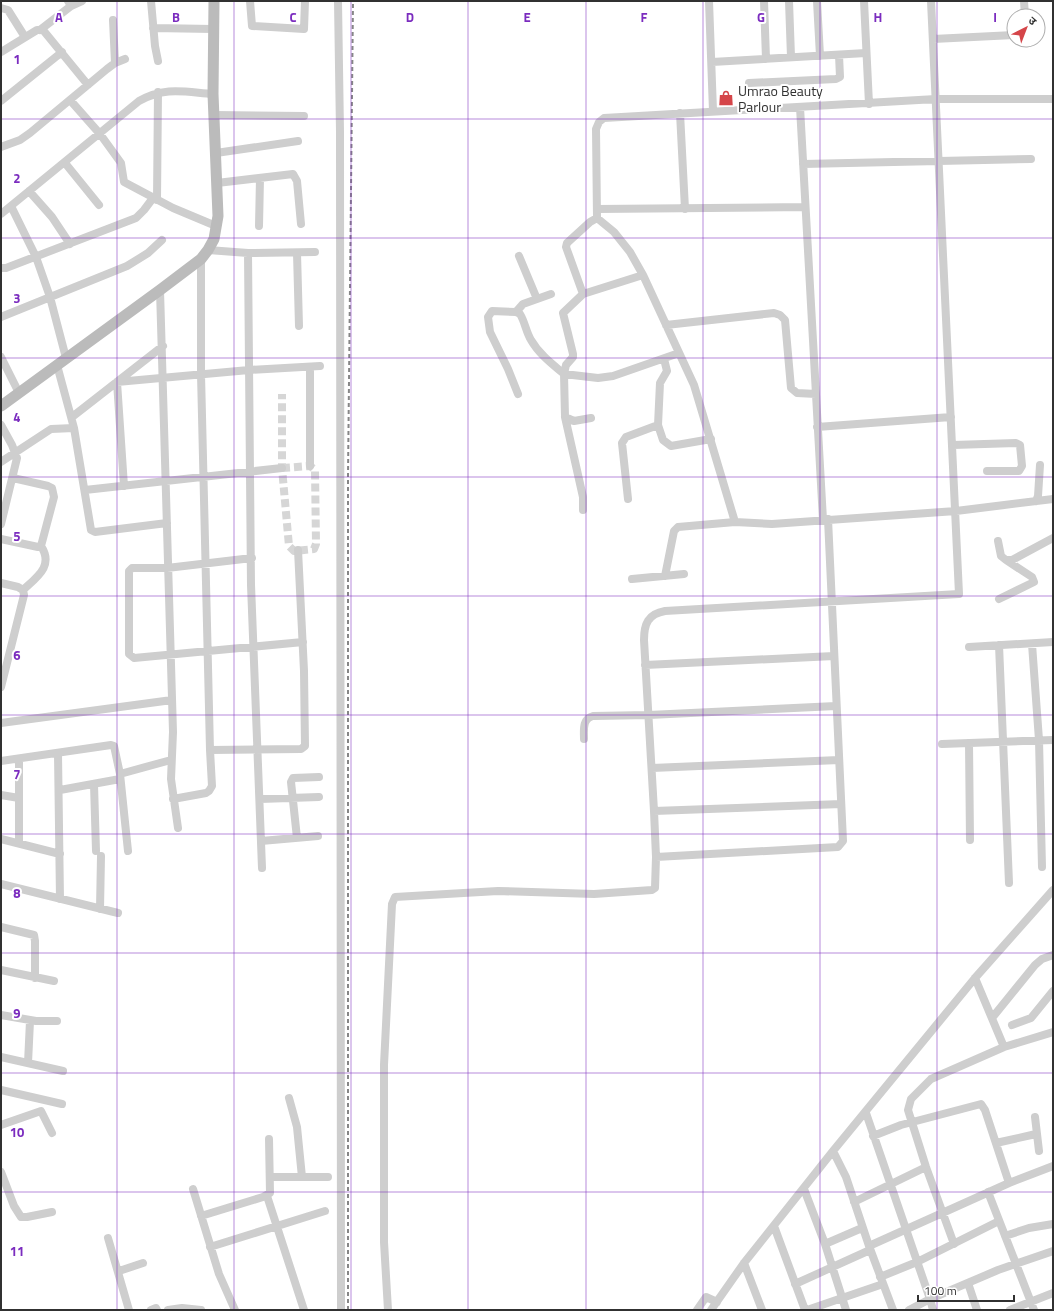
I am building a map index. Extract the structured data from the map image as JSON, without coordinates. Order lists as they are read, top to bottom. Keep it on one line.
{"places":{"shop":["Umrao Beauty Parlour"]},"scale_bar":"100 m","north":"top right","grid":{"columns":["A","B","C","D","E","F","G","H","I"],"rows":["1","2","3","4","5","6","7","8","9","10","11"]}}
